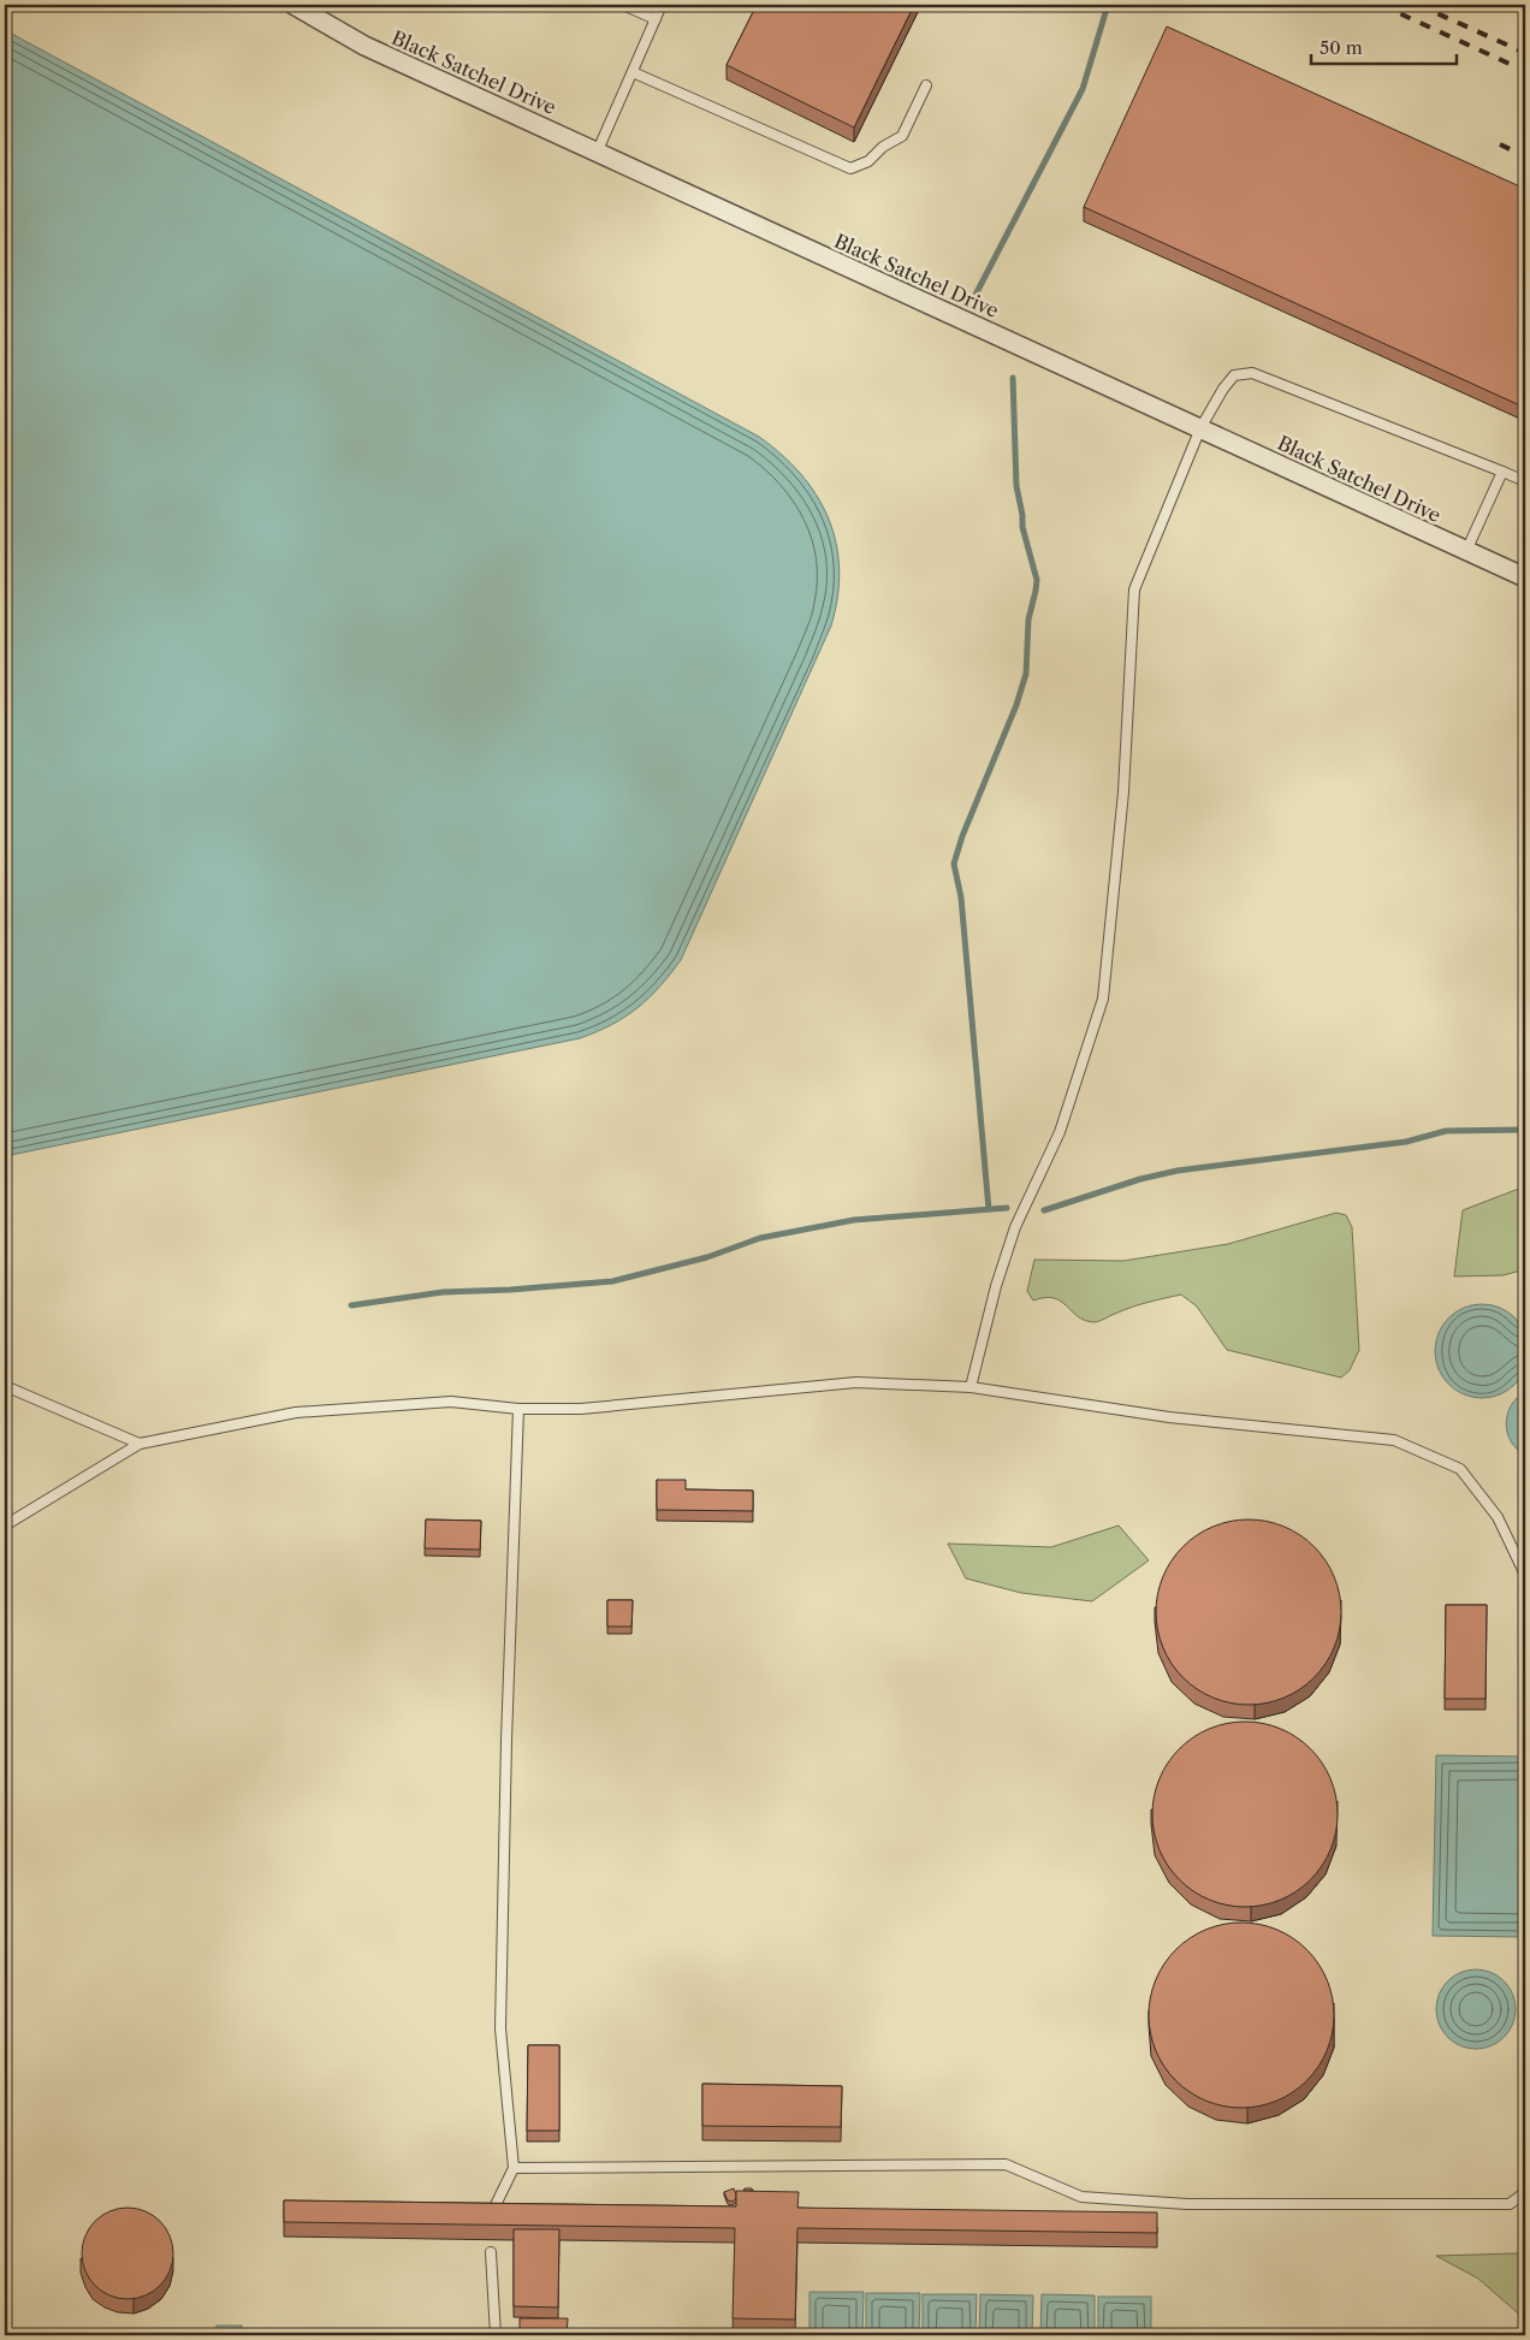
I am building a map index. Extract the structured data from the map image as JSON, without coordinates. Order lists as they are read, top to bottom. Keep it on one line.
{"streets":{"street":["Black Satchel Drive"]},"scale_bar":"50 m"}
